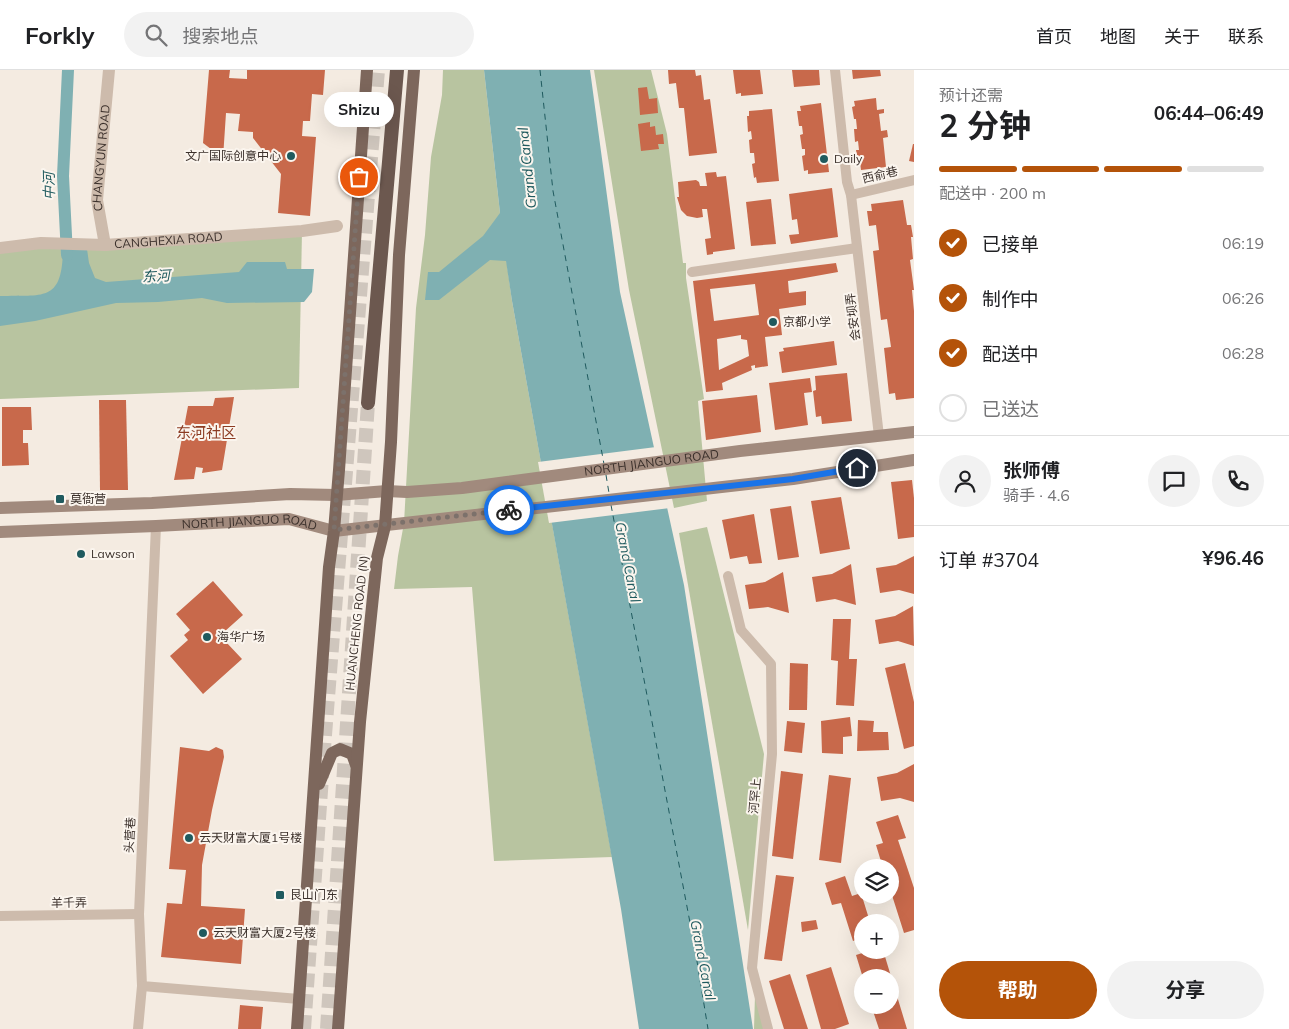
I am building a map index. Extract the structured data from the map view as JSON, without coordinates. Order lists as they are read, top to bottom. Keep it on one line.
{"streets":{"main road":["NORTH JIANGUO ROAD","HUANCHENG ROAD (N)"],"street":["CHANGYUN ROAD","西俞巷","CANGHEXIA ROAD","会安坝弄","河罕上","头营巷","羊千弄"]},"crossings":[["CHANGYUN ROAD","CANGHEXIA ROAD"],["西俞巷","会安坝弄"],["会安坝弄","NORTH JIANGUO ROAD"],["NORTH JIANGUO ROAD","HUANCHENG ROAD (N)"],["NORTH JIANGUO ROAD","头营巷"],["头营巷","羊千弄"]],"districts":["东河社区"],"water":["Grand Canal","中河","东河"],"places":{"other":["文广国际创意中心","Daily","Shizu","京都小学","Lawson","海华广场","云天财富大厦1号楼","云天财富大厦2号楼"],"transit":["莫衙营","艮山门东"]},"page":{"header":"Forkly","search":"搜索地点","nav":["首页","地图","关于","联系"],"heading":["2 分钟","预计还需","06:44–06:49"],"panel":["张师傅","骑手 · 4.6","订单 #3704","¥96.46"],"bubble":"Shizu","bar":"配送中 · 200 m","list":[["已接单","06:19"],["制作中","06:26"],["配送中","06:28"],"已送达"],"map_buttons":["+","−"],"buttons":["帮助","分享"]}}
